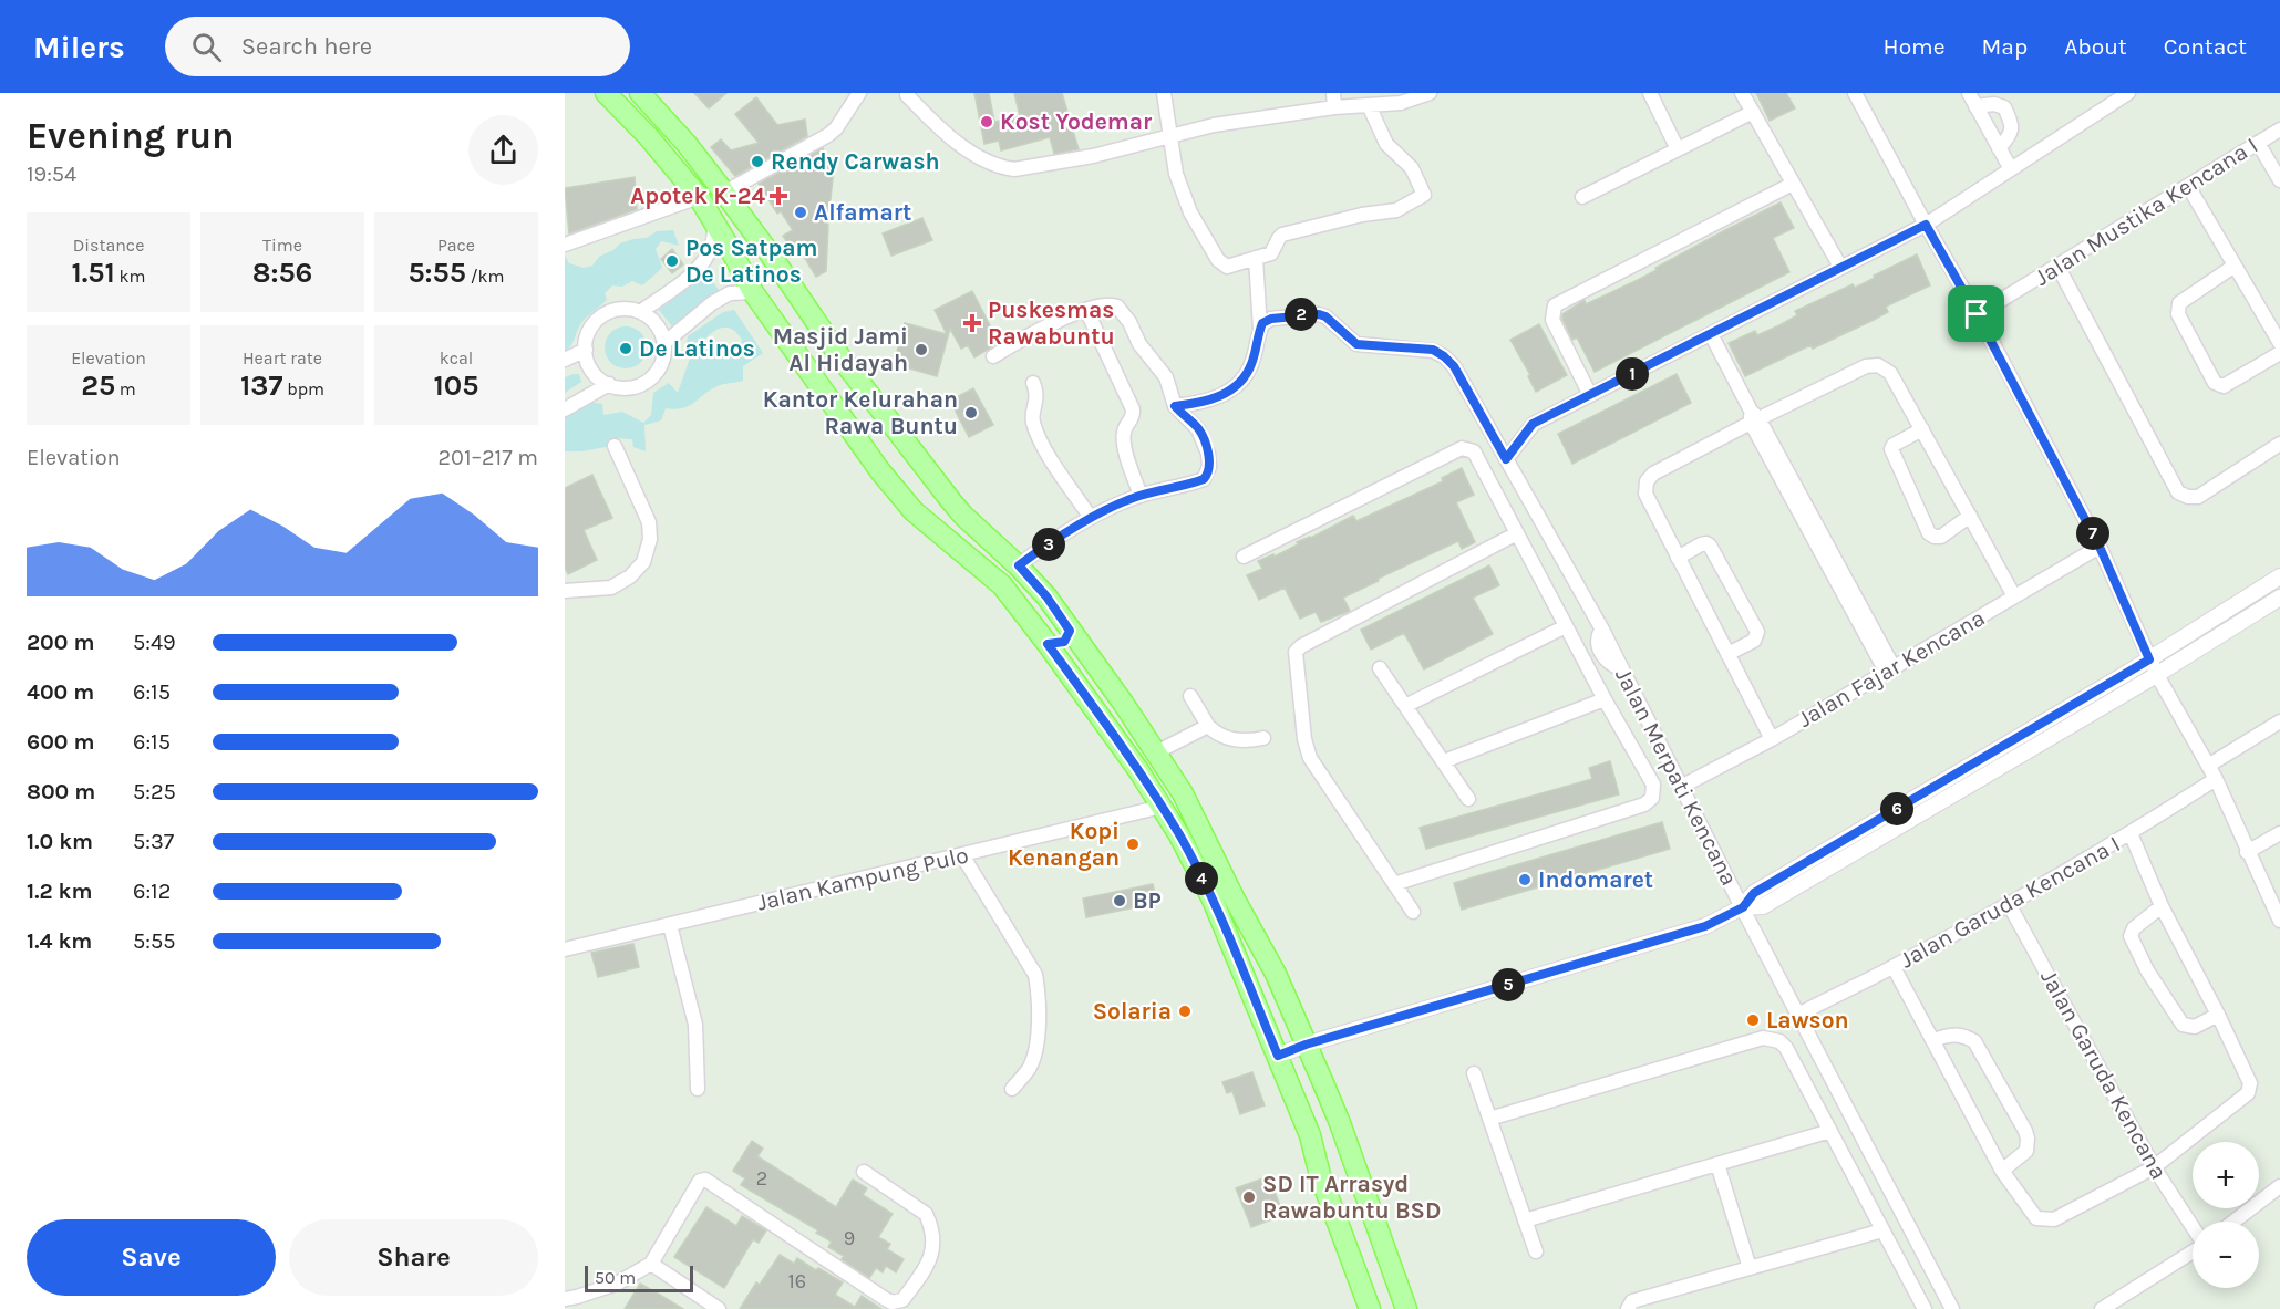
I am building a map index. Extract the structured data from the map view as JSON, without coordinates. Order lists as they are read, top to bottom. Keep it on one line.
{"streets":{"street":["Jalan Mustika Kencana I","Jalan Fajar Kencana","Jalan Merpati Kencana","Jalan Kampung Pulo","Jalan Garuda Kencana I","Jalan Garuda Kencana"]},"crossings":[["Jalan Fajar Kencana","Jalan Merpati Kencana"],["Jalan Merpati Kencana","Jalan Garuda Kencana I"],["Jalan Garuda Kencana I","Jalan Garuda Kencana"]],"places":{"other":["Kost Yodemar","Rendy Carwash","Alfamart","Pos Satpam De Latinos","De Latinos","Masjid Jami Al Hidayah","Kantor Kelurahan Rawa Buntu","Kopi Kenangan","Indomaret","BP","Solaria","Lawson","SD IT Arrasyd Rawabuntu BSD"],"health":["Apotek K-24","Puskesmas Rawabuntu"]},"house_numbers":["2","9","16"],"scale_bar":"50 m","page":{"header":"Milers","search":"Search here","nav":["Home","Map","About","Contact"],"heading":["Evening run","19:54"],"stats":[["Distance","1.51 km"],["Time","8:56"],["Pace","5:55 /km"],["Elevation","25 m"],["Heart rate","137 bpm"],["kcal","105"]],"pins":["2","1","7","3","6","4","5"],"chart":["Elevation","201–217 m"],"list":[{"name":"200 m","note":"5:49"},{"name":"400 m","note":"6:15"},{"name":"600 m","note":"6:15"},{"name":"800 m","note":"5:25"},{"name":"1.0 km","note":"5:37"},{"name":"1.2 km","note":"6:12"},{"name":"1.4 km","note":"5:55"}],"map_buttons":["+","−"],"buttons":["Save","Share"],"scale":"50 m"}}
